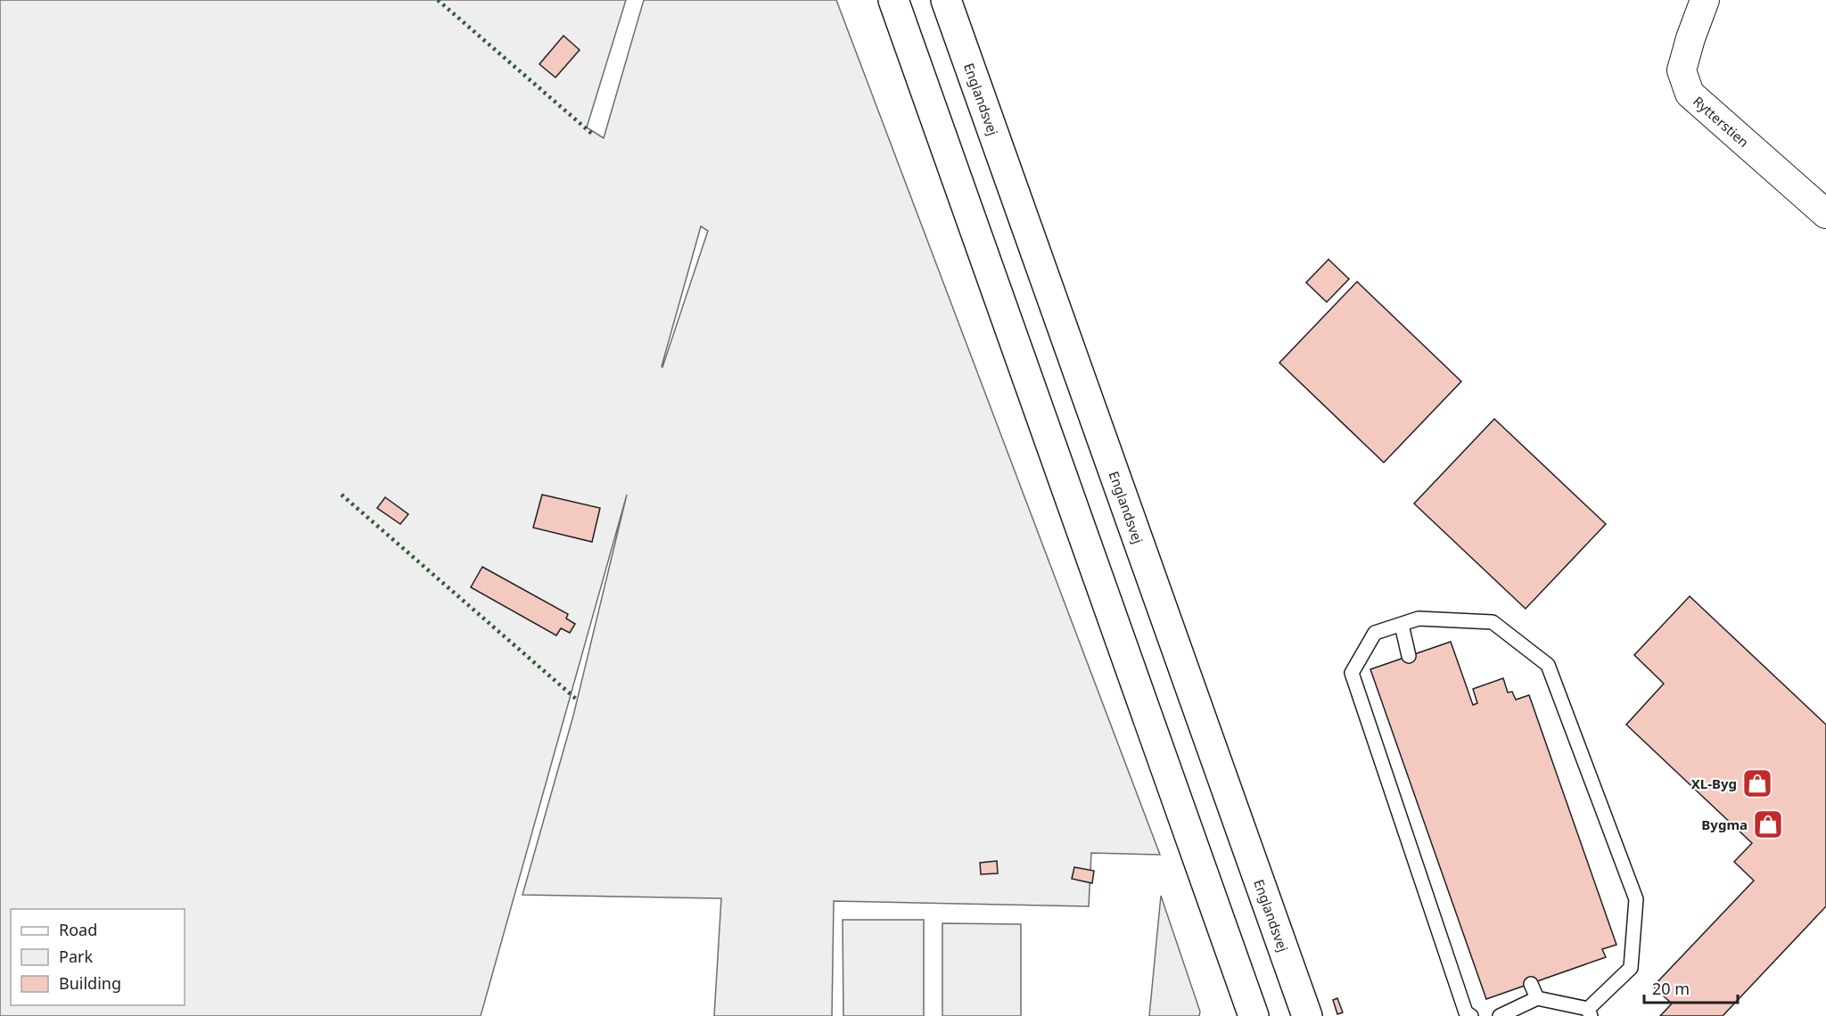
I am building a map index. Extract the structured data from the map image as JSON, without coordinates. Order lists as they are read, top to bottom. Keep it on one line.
{"streets":{"main road":["Englandsvej"],"street":["Rytterstien"]},"places":{"shop":["XL-Byg","Bygma"]},"legend":["Road","Park","Building"],"scale_bar":"20 m"}
